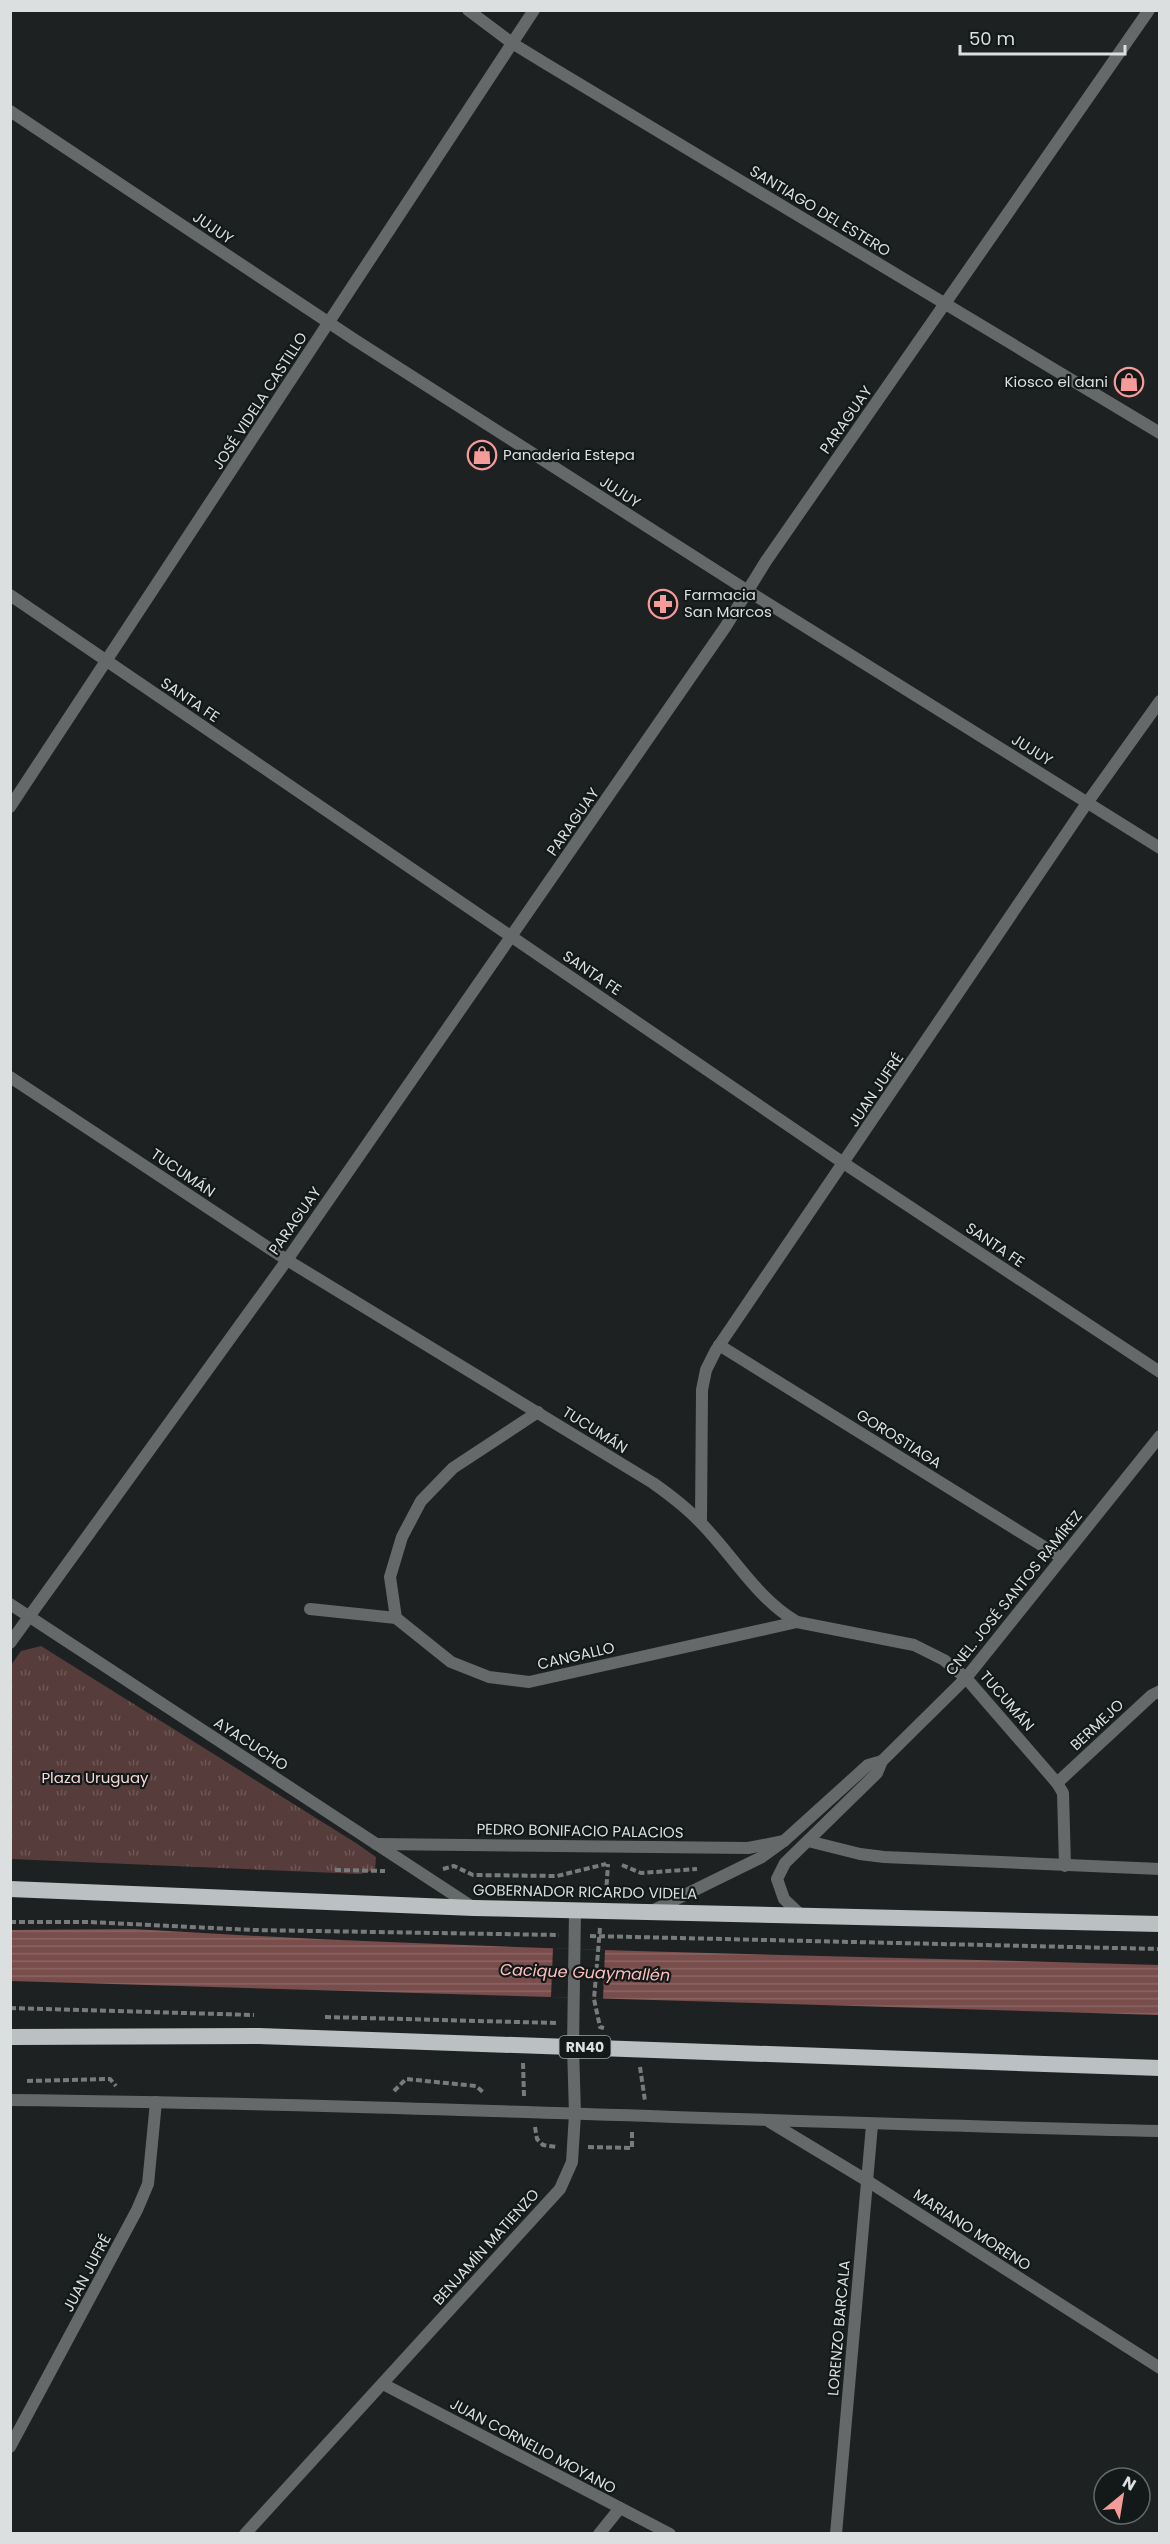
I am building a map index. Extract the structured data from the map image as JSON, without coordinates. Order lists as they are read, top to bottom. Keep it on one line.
{"streets":{"highway":["GOBERNADOR RICARDO VIDELA","RN40"],"street":["SANTIAGO DEL ESTERO","JUJUY","JOSÉ VIDELA CASTILLO","PARAGUAY","SANTA FE","JUAN JUFRÉ","TUCUMÁN","GOROSTIAGA","CNEL. JOSÉ SANTOS RAMÍREZ","CANGALLO","BERMEJO","AYACUCHO","PEDRO BONIFACIO PALACIOS","MARIANO MORENO","BENJAMÍN MATIENZO","LORENZO BARCALA","JUAN CORNELIO MOYANO"]},"crossings":[["SANTIAGO DEL ESTERO","JOSÉ VIDELA CASTILLO"],["SANTIAGO DEL ESTERO","PARAGUAY"],["JUJUY","JOSÉ VIDELA CASTILLO"],["JUJUY","PARAGUAY"],["JUJUY","JUAN JUFRÉ"],["JOSÉ VIDELA CASTILLO","SANTA FE"],["PARAGUAY","SANTA FE"],["PARAGUAY","TUCUMÁN"],["PARAGUAY","AYACUCHO"],["SANTA FE","JUAN JUFRÉ"],["JUAN JUFRÉ","TUCUMÁN"],["JUAN JUFRÉ","GOROSTIAGA"],["TUCUMÁN","CNEL. JOSÉ SANTOS RAMÍREZ"],["TUCUMÁN","CANGALLO"],["TUCUMÁN","BERMEJO"],["GOROSTIAGA","CNEL. JOSÉ SANTOS RAMÍREZ"],["CNEL. JOSÉ SANTOS RAMÍREZ","PEDRO BONIFACIO PALACIOS"],["CNEL. JOSÉ SANTOS RAMÍREZ","GOBERNADOR RICARDO VIDELA"],["AYACUCHO","PEDRO BONIFACIO PALACIOS"],["AYACUCHO","GOBERNADOR RICARDO VIDELA"],["GOBERNADOR RICARDO VIDELA","BENJAMÍN MATIENZO"],["RN40","BENJAMÍN MATIENZO"],["MARIANO MORENO","LORENZO BARCALA"],["BENJAMÍN MATIENZO","JUAN CORNELIO MOYANO"]],"water":["Cacique Guaymallén"],"parks":["Plaza Uruguay"],"places":{"shop":["Kiosco el dani","Panaderia Estepa"],"pharmacy":["Farmacia San Marcos"]},"scale_bar":"50 m","north":"top right"}
